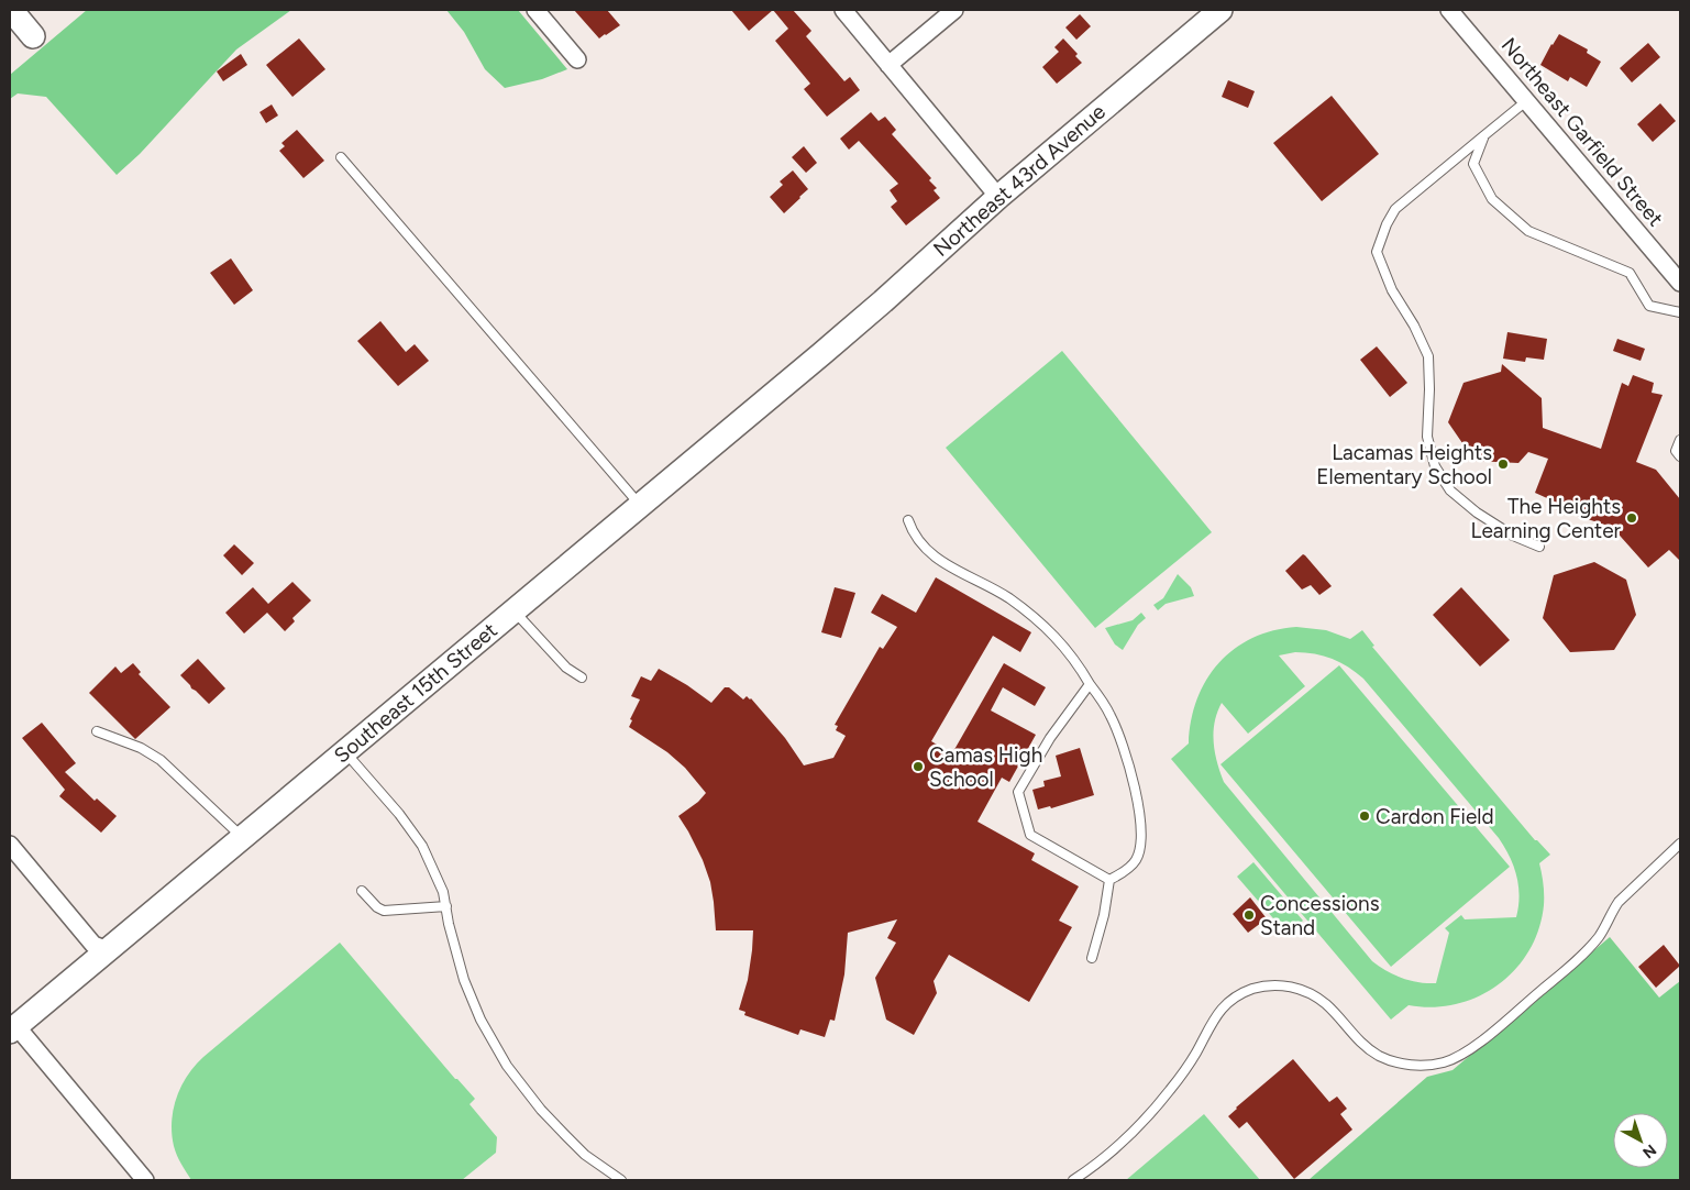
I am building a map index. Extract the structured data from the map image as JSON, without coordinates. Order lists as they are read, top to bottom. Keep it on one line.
{"streets":{"street":["Northeast Garfield Street","Northeast 43rd Avenue","Southeast 15th Street"]},"crossings":[["Northeast 43rd Avenue","Southeast 15th Street"]],"places":["Lacamas Heights Elementary School","The Heights Learning Center","Camas High School","Cardon Field","Concessions Stand"],"north":"bottom right"}
